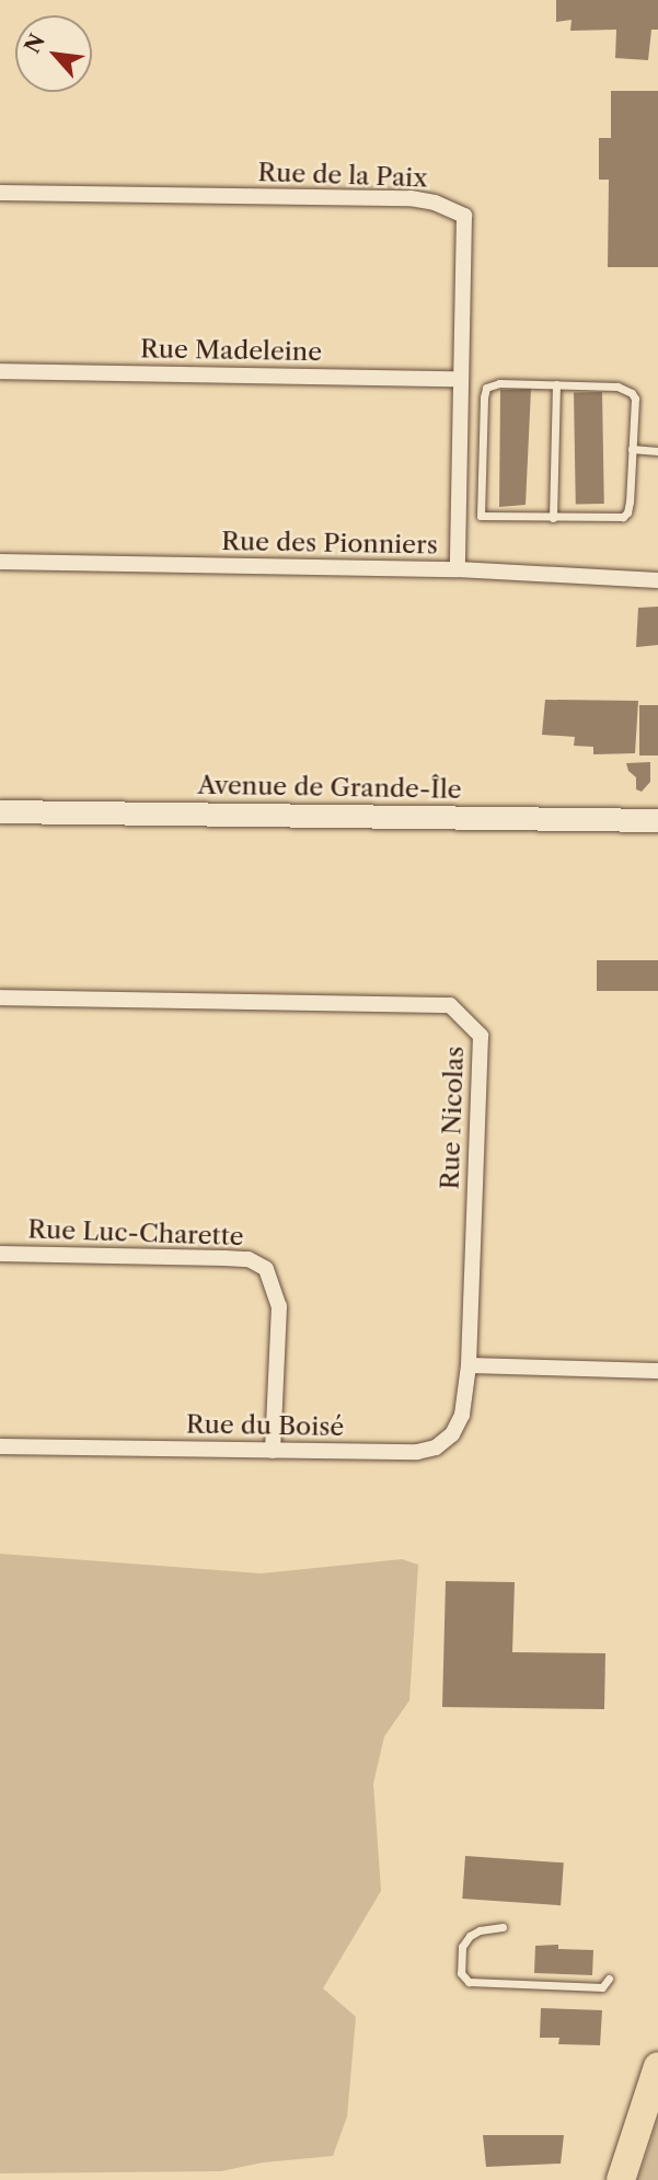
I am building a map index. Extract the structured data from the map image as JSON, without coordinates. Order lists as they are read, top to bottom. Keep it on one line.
{"streets":{"street":["Rue de la Paix","Rue Madeleine","Rue des Pionniers","Avenue de Grande-Île","Rue Nicolas","Rue Luc-Charette","Rue du Boisé"]},"crossings":[["Rue de la Paix","Rue Madeleine"],["Rue de la Paix","Rue des Pionniers"],["Rue Nicolas","Rue du Boisé"],["Rue Luc-Charette","Rue du Boisé"]],"north":"top left"}
